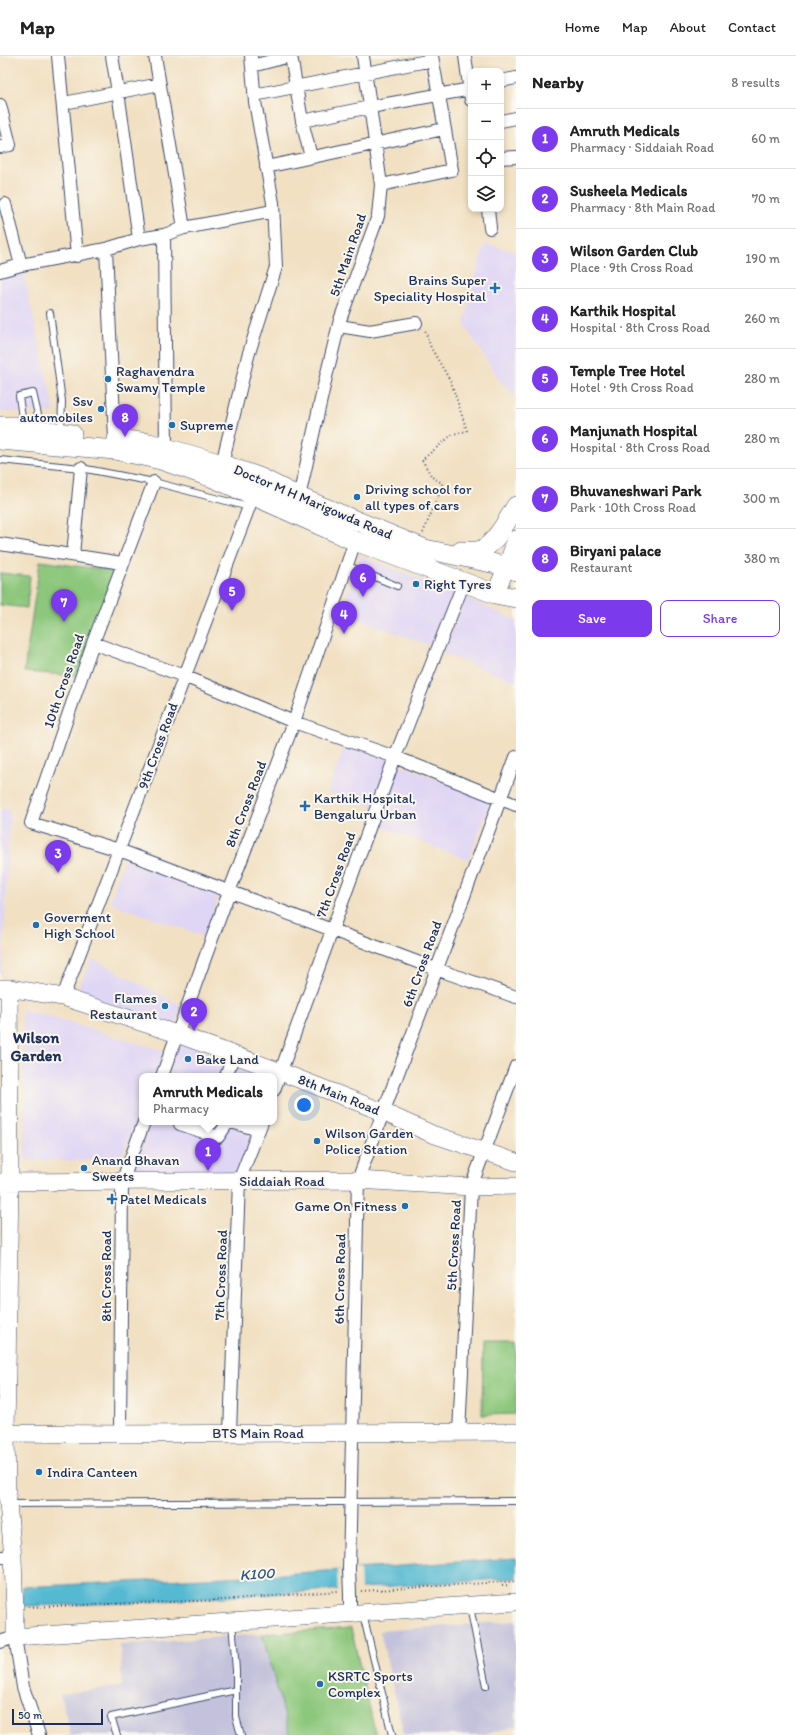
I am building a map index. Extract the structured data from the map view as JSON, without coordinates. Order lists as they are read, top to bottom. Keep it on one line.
{"streets":{"main road":["Doctor M H Marigowda Road"],"street":["5th Main Road","10th Cross Road","9th Cross Road","8th Cross Road","7th Cross Road","6th Cross Road","8th Main Road","Siddaiah Road","5th Cross Road","BTS Main Road"]},"crossings":[["5th Main Road","Doctor M H Marigowda Road"],["Doctor M H Marigowda Road","9th Cross Road"],["Doctor M H Marigowda Road","8th Cross Road"],["Doctor M H Marigowda Road","7th Cross Road"],["10th Cross Road","9th Cross Road"],["9th Cross Road","8th Main Road"],["8th Cross Road","8th Main Road"],["8th Cross Road","Siddaiah Road"],["8th Cross Road","BTS Main Road"],["7th Cross Road","8th Main Road"],["7th Cross Road","Siddaiah Road"],["7th Cross Road","BTS Main Road"],["6th Cross Road","8th Main Road"],["6th Cross Road","Siddaiah Road"],["6th Cross Road","BTS Main Road"],["8th Main Road","5th Cross Road"],["Siddaiah Road","5th Cross Road"],["5th Cross Road","BTS Main Road"]],"districts":["Wilson Garden"],"water":["K100"],"places":{"health":["Brains Super Speciality Hospital","Karthik Hospital, Bengaluru Urban","Patel Medicals"],"other":["Raghavendra Swamy Temple","Ssv automobiles","Supreme","Driving school for all types of cars","Right Tyres","Goverment High School","Flames Restaurant","Bake Land","Wilson Garden Police Station","Anand Bhavan Sweets","Game On Fitness","Indira Canteen","KSRTC Sports Complex"]},"scale_bar":"50 m","page":{"header":"Map","nav":["Home","Map","About","Contact"],"heading":["Nearby","8 results"],"map_buttons":["+","−"],"list":[{"mark":"1","name":"Amruth Medicals","note":"Pharmacy · Siddaiah Road","value":"60 m"},{"mark":"2","name":"Susheela Medicals","note":"Pharmacy · 8th Main Road","value":"70 m"},{"mark":"3","name":"Wilson Garden Club","note":"Place · 9th Cross Road","value":"190 m"},{"mark":"4","name":"Karthik Hospital","note":"Hospital · 8th Cross Road","value":"260 m"},{"mark":"5","name":"Temple Tree Hotel","note":"Hotel · 9th Cross Road","value":"280 m"},{"mark":"6","name":"Manjunath Hospital","note":"Hospital · 8th Cross Road","value":"280 m"},{"mark":"7","name":"Bhuvaneshwari Park","note":"Park · 10th Cross Road","value":"300 m"},{"mark":"8","name":"Biryani palace","note":"Restaurant","value":"380 m"}],"pins":["8","6","5","7","4","3","2","1"],"buttons":["Save","Share"],"popup":["Amruth Medicals","Pharmacy"],"scale":"50 m"}}
